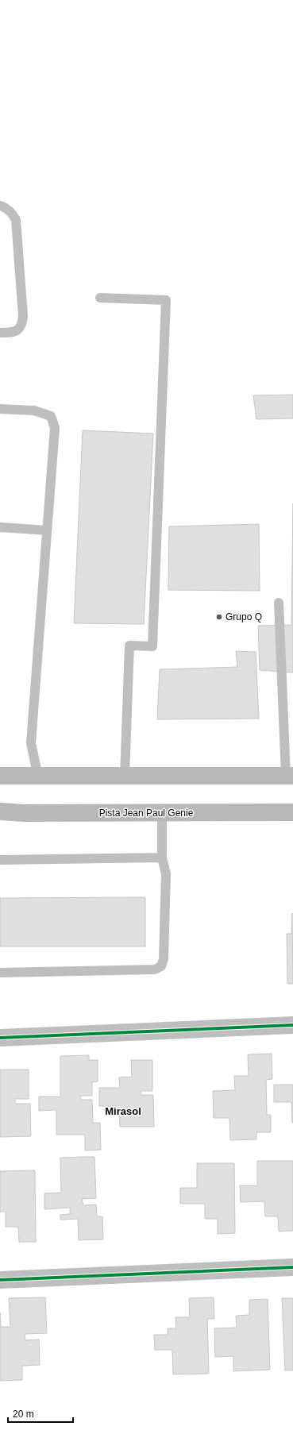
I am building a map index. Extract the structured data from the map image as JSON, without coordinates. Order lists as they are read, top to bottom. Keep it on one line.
{"streets":{"main road":["Pista Jean Paul Genie"]},"districts":["Mirasol"],"places":["Grupo Q"],"scale_bar":"20 m"}
